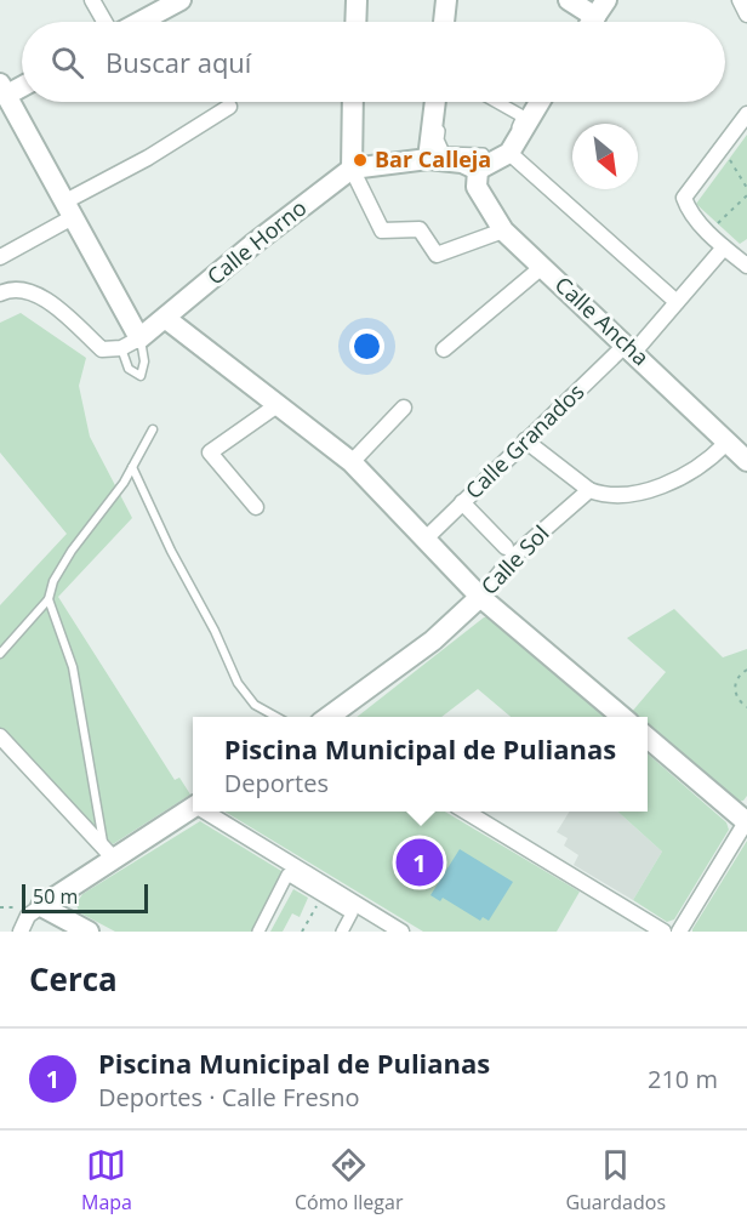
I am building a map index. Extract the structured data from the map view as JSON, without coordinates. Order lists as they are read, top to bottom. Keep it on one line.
{"streets":{"street":["Calle Horno","Calle Ancha","Calle Granados","Calle Sol"]},"crossings":[["Calle Ancha","Calle Granados"]],"places":["Bar Calleja"],"scale_bar":"50 m","north":"bottom right","page":{"search":"Buscar aquí","popup":["Piscina Municipal de Pulianas","Deportes"],"pins":"1","scale":"50 m","heading":"Cerca","list":[{"mark":"1","name":"Piscina Municipal de Pulianas","note":"Deportes · Calle Fresno","value":"210 m"}],"nav":["Mapa","Cómo llegar","Guardados"]}}
